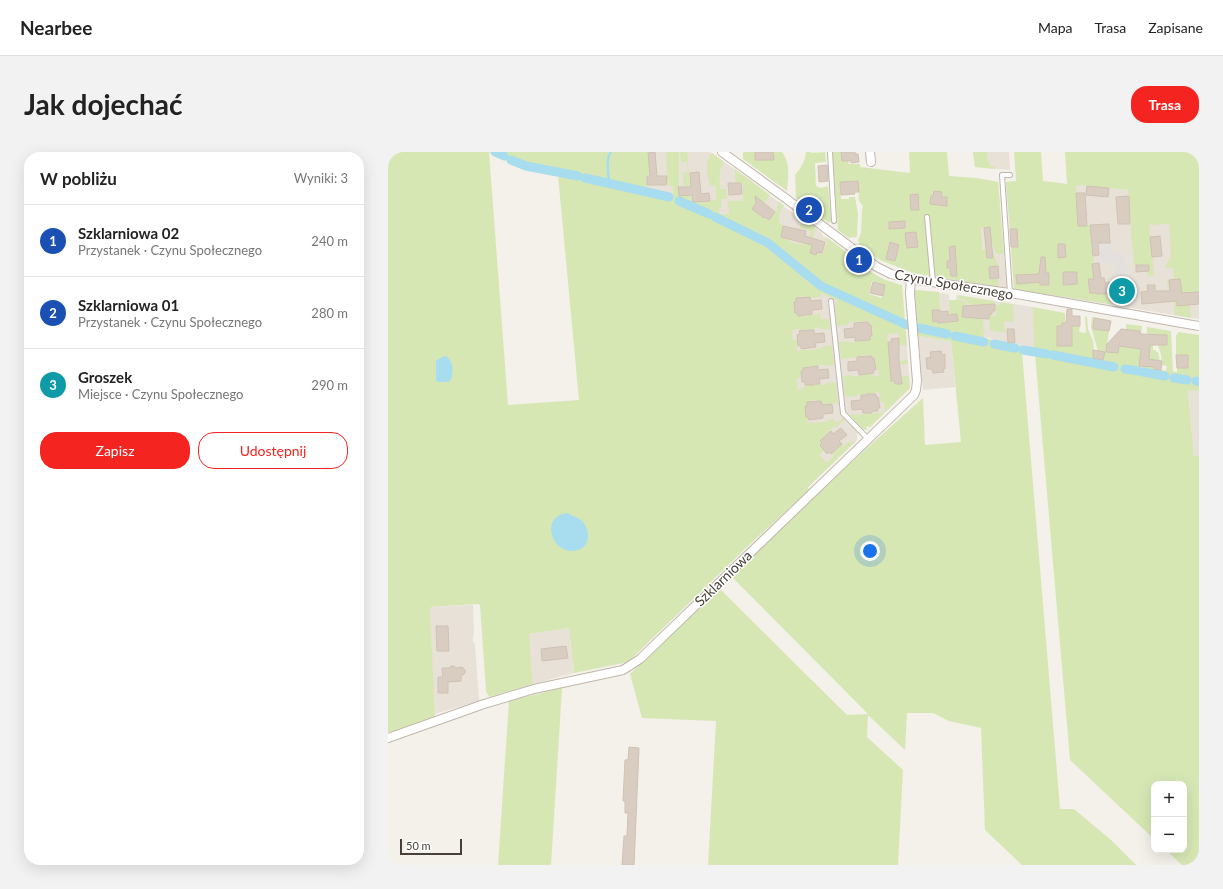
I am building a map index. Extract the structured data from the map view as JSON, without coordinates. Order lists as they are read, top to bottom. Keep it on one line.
{"streets":{"street":["Czynu Społecznego","Szklarniowa"]},"crossings":[["Czynu Społecznego","Szklarniowa"]],"scale_bar":"50 m","page":{"header":"Nearbee","nav":["Mapa","Trasa","Zapisane"],"buttons":["Trasa",["Zapisz","Udostępnij"]],"title":"Jak dojechać","heading":["W pobliżu","Wyniki: 3"],"pins":["2","1","3"],"list":[{"mark":"1","name":"Szklarniowa 02","note":"Przystanek · Czynu Społecznego","value":"240 m"},{"mark":"2","name":"Szklarniowa 01","note":"Przystanek · Czynu Społecznego","value":"280 m"},{"mark":"3","name":"Groszek","note":"Miejsce · Czynu Społecznego","value":"290 m"}],"map_buttons":["+","−"],"scale":"50 m"}}
